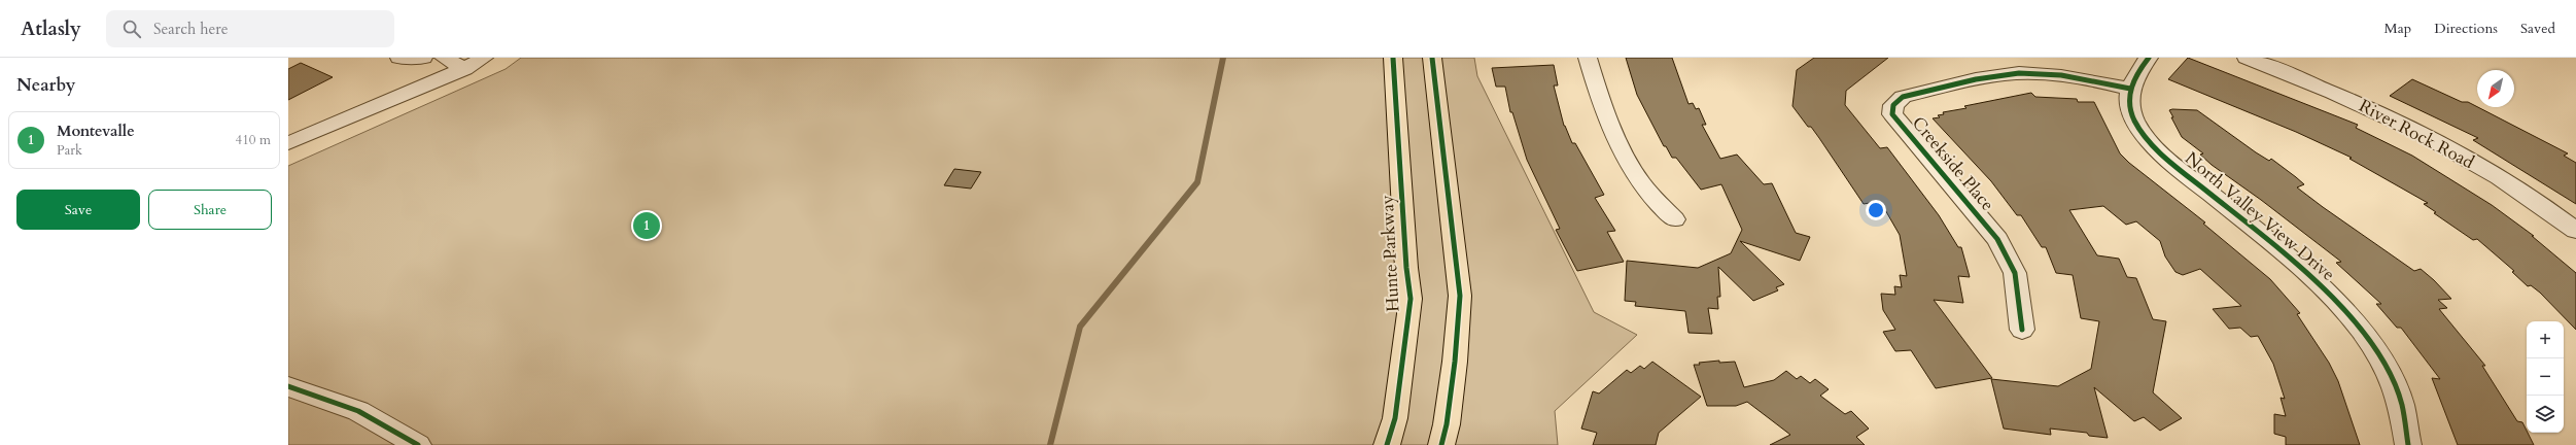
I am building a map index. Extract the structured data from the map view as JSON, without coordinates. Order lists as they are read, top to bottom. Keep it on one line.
{"streets":{"main road":["Hunte Parkway"],"street":["River Rock Road","Creekside Place","North Valley View Drive"]},"crossings":[["Creekside Place","North Valley View Drive"]],"north":"bottom left","page":{"header":"Atlasly","search":"Search here","nav":["Map","Directions","Saved"],"heading":"Nearby","list":[{"mark":"1","name":"Montevalle","note":"Park","value":"410 m"}],"buttons":["Save","Share"],"pins":"1","map_buttons":["+","−"]}}
